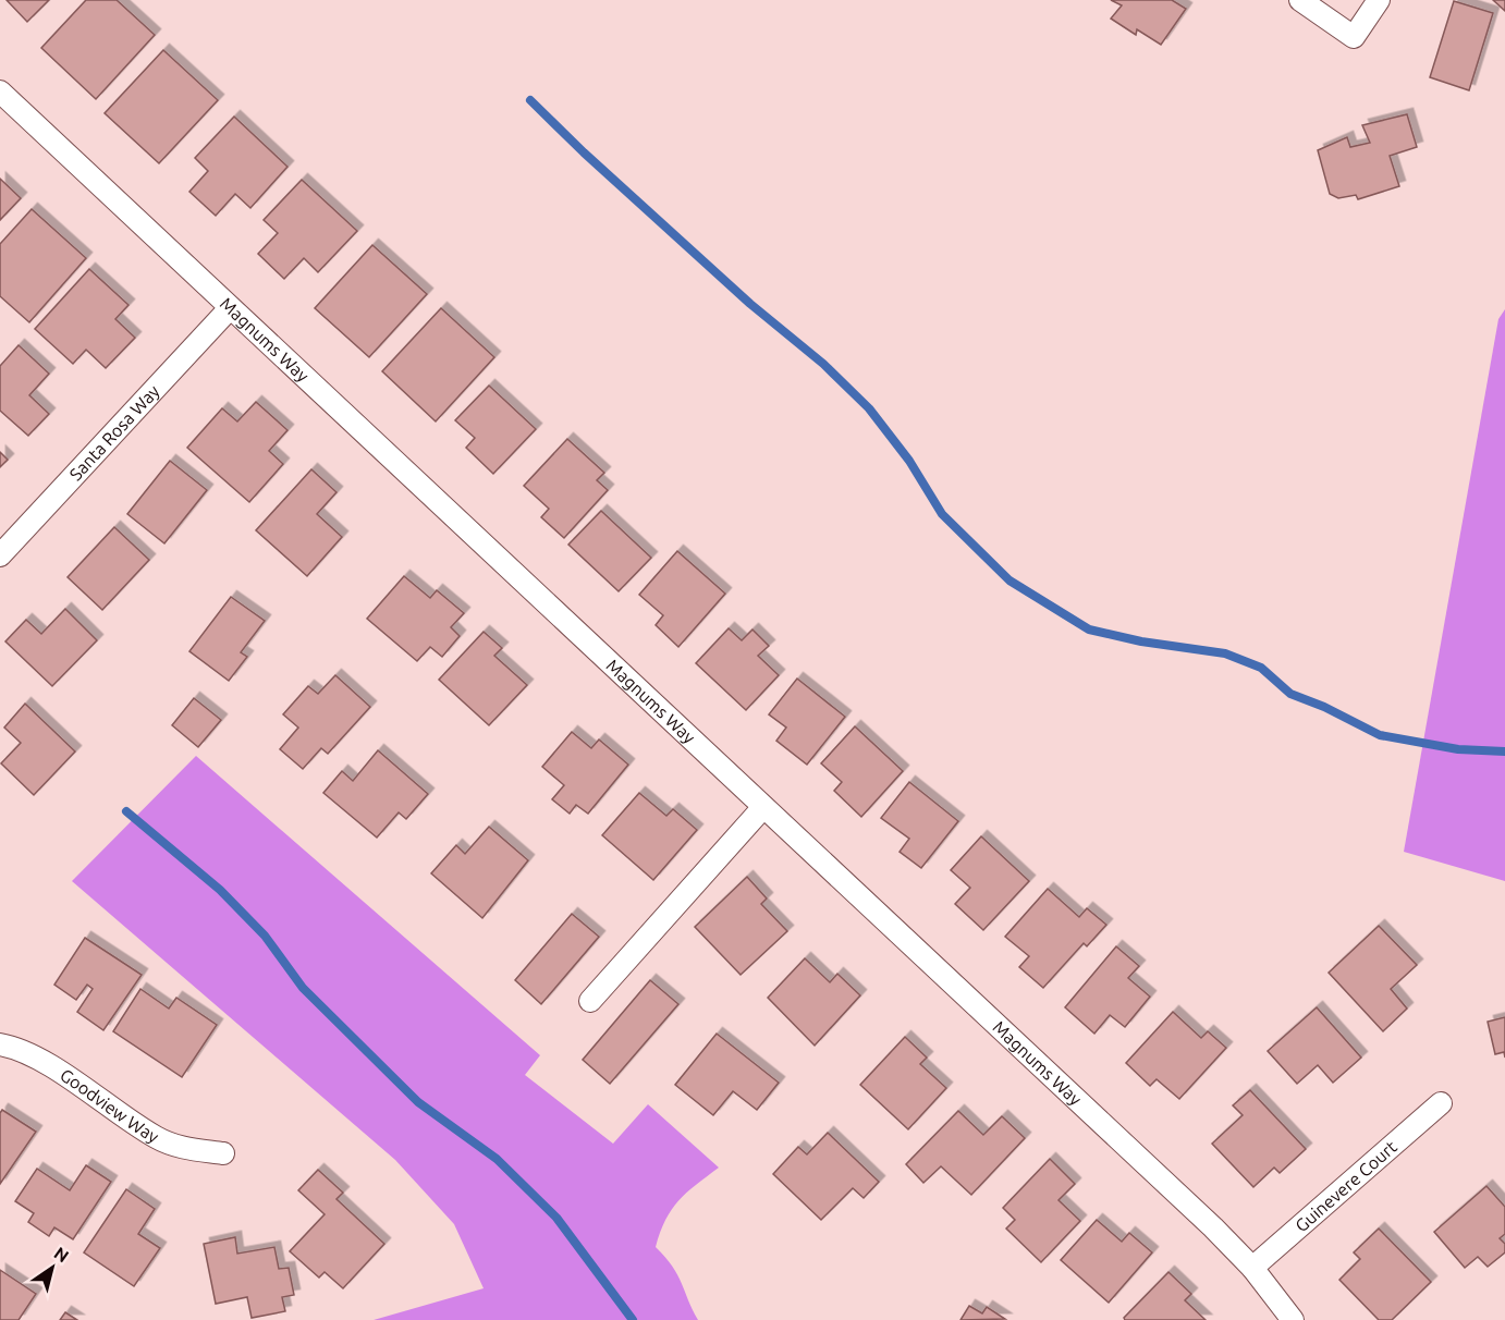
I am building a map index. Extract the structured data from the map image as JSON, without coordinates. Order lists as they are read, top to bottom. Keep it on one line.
{"streets":{"street":["Magnums Way","Santa Rosa Way","Goodview Way","Guinevere Court"]},"crossings":[["Magnums Way","Santa Rosa Way"],["Magnums Way","Guinevere Court"]],"north":"top right"}
